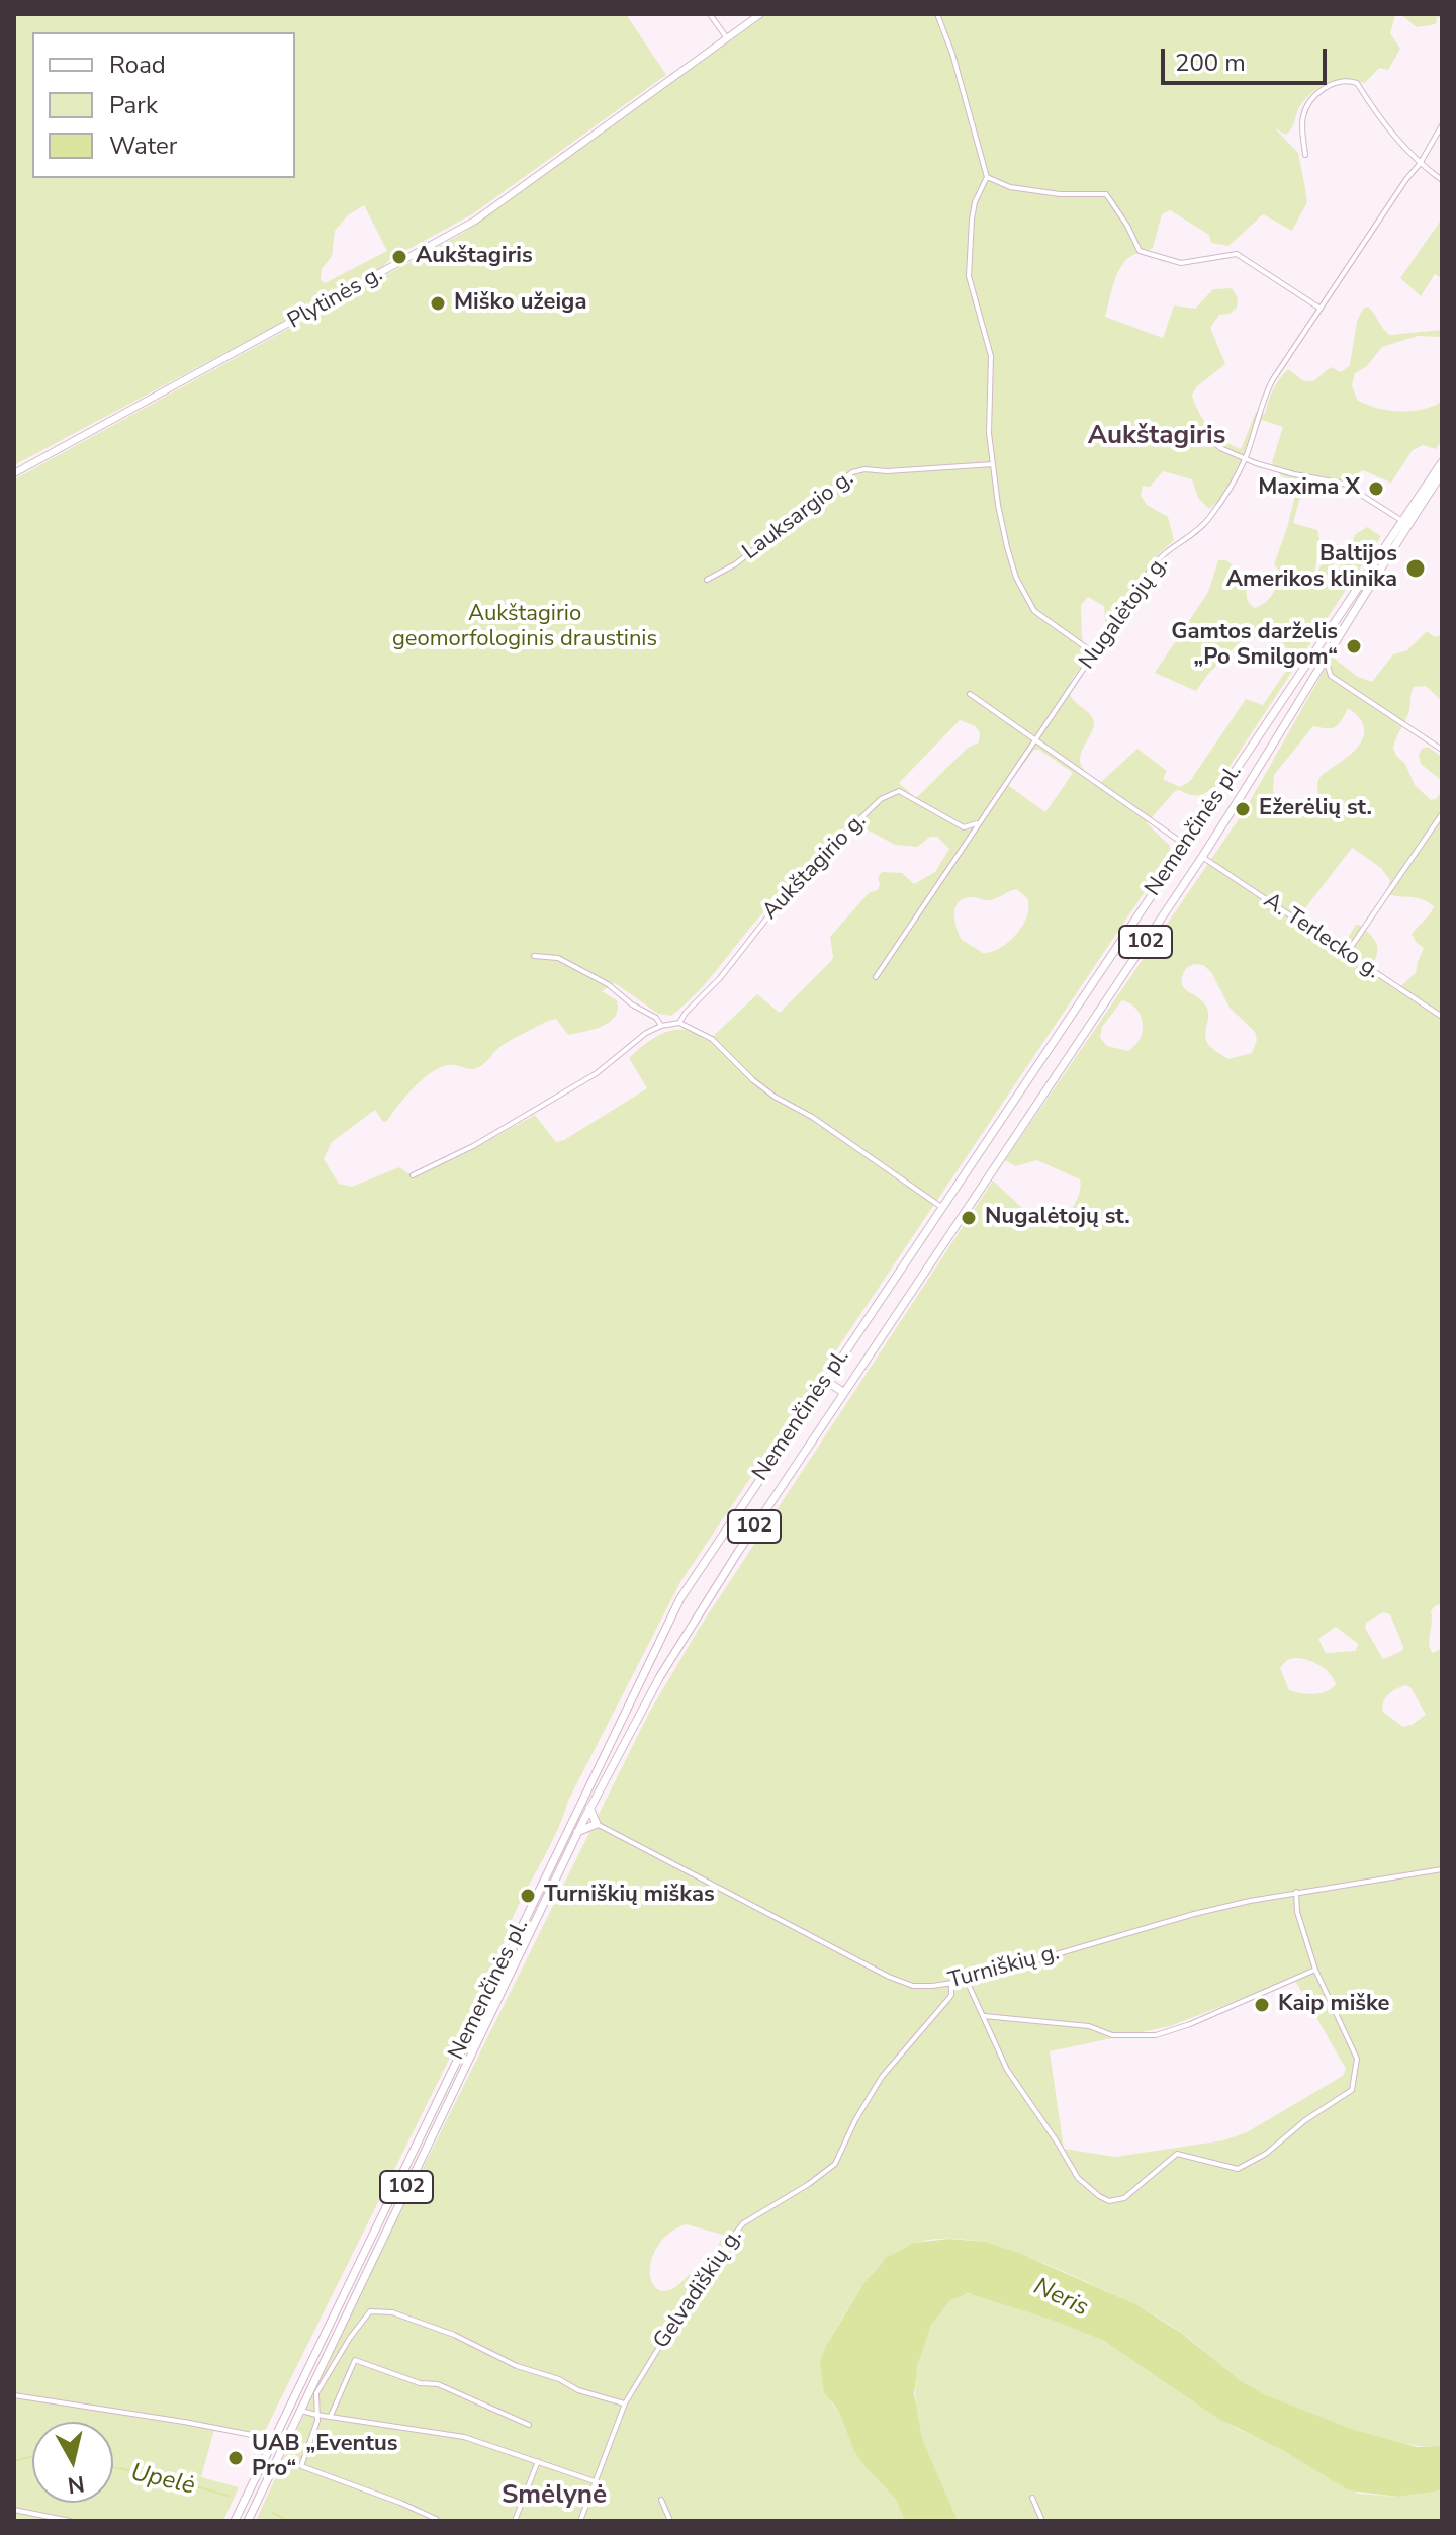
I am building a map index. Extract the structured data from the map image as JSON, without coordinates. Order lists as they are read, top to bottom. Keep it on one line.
{"streets":{"main road":["Plytinės g.","Nemenčinės pl.","102"],"street":["Lauksargio g.","Nugalėtojų g.","Aukštagirio g.","A. Terlecko g.","Turniškių g.","Gelvadiškių g."]},"crossings":[["Nugalėtojų g.","Aukštagirio g."],["Nemenčinės pl.","A. Terlecko g."],["Turniškių g.","Gelvadiškių g."]],"districts":["Aukštagiris","Smėlynė"],"water":["Neris","Upelė"],"parks":["Aukštagirio geomorfologinis draustinis"],"places":["Aukštagiris","Miško užeiga","Maxima X","Baltijos Amerikos klinika","Gamtos darželis „Po Smilgom“","Ežerėlių st.","Nugalėtojų st.","Turniškių miškas","Kaip miške","UAB „Eventus Pro“"],"legend":["Road","Park","Water"],"scale_bar":"200 m","north":"bottom"}
